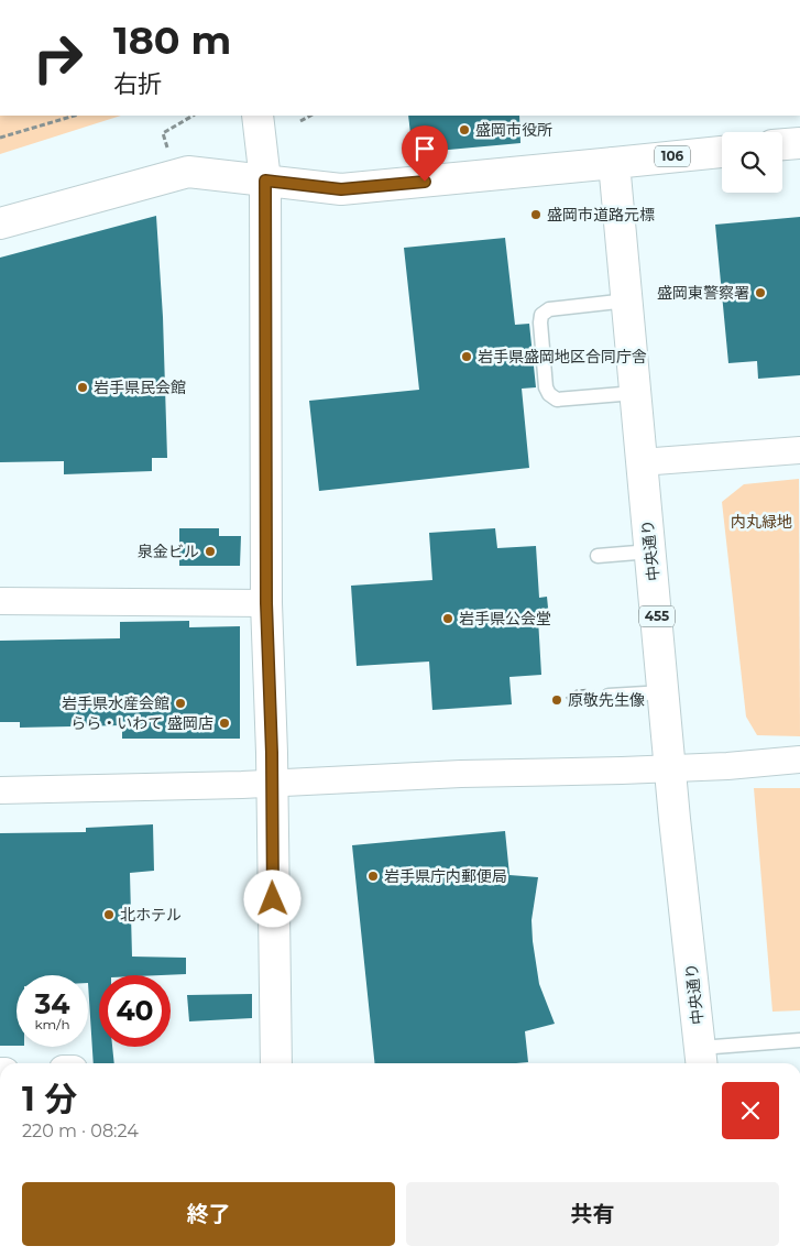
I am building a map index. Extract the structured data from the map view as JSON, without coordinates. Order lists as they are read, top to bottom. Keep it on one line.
{"streets":{"main road":["106","中央通り","455"]},"crossings":[["106","中央通り"]],"parks":["内丸緑地"],"places":["盛岡市役所","盛岡市道路元標","盛岡東警察署","岩手県盛岡地区合同庁舎","岩手県民会館","泉金ビル","岩手県公会堂","原敬先生像","岩手県水産会館","らら・いわて 盛岡店","岩手県庁内郵便局","北ホテル"],"page":{"turn":["180 m","右折"],"speed":"34 km/h","limit":"40","heading":["1 分","220 m · 08:24"],"buttons":["終了","共有"]}}
